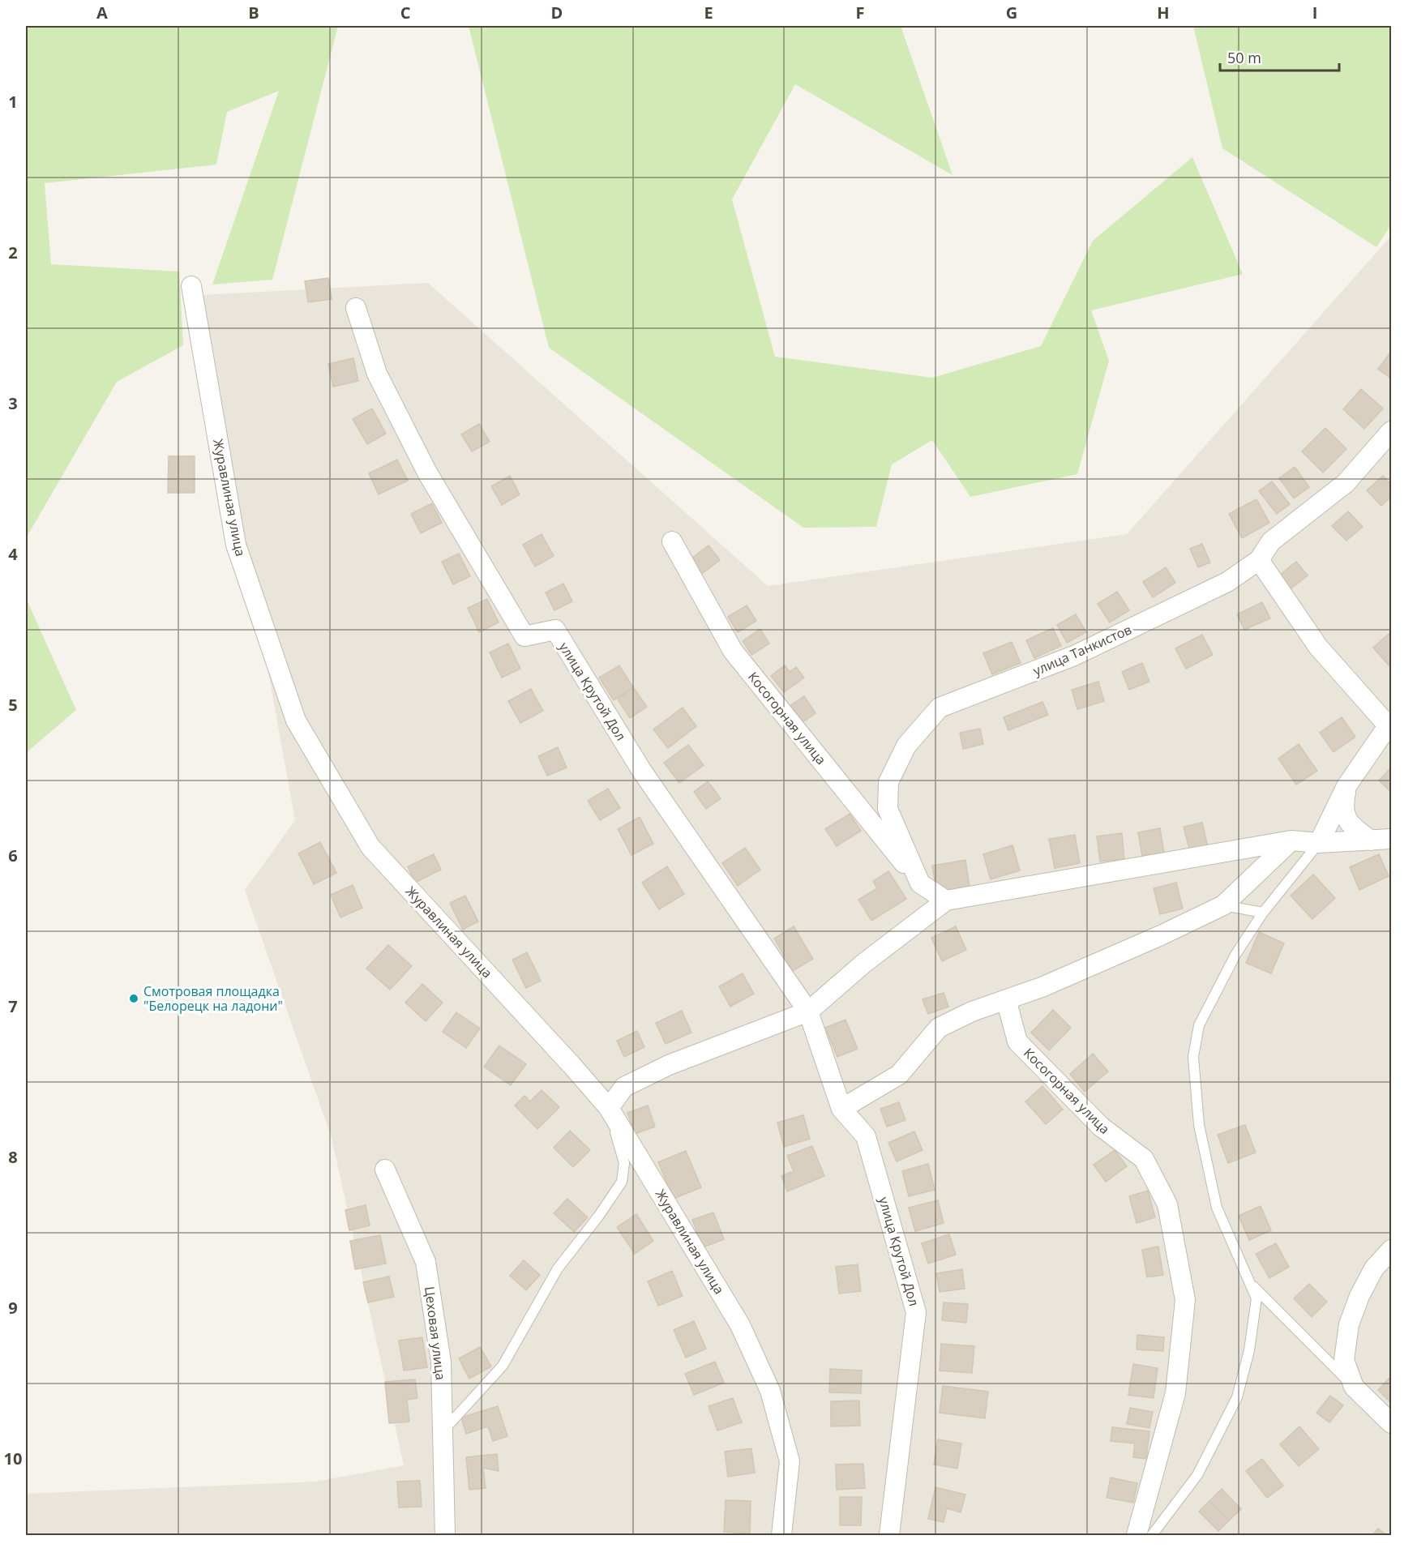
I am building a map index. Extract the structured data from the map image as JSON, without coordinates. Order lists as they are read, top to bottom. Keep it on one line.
{"streets":{"street":["Журавлиная улица","улица Танкистов","улица Крутой Дол","Косогорная улица","Цеховая улица"]},"crossings":[["улица Танкистов","Косогорная улица"]],"places":["Смотровая площадка \"Белорецк на ладони\""],"scale_bar":"50 m","grid":{"columns":["A","B","C","D","E","F","G","H","I"],"rows":["1","2","3","4","5","6","7","8","9","10"]}}
